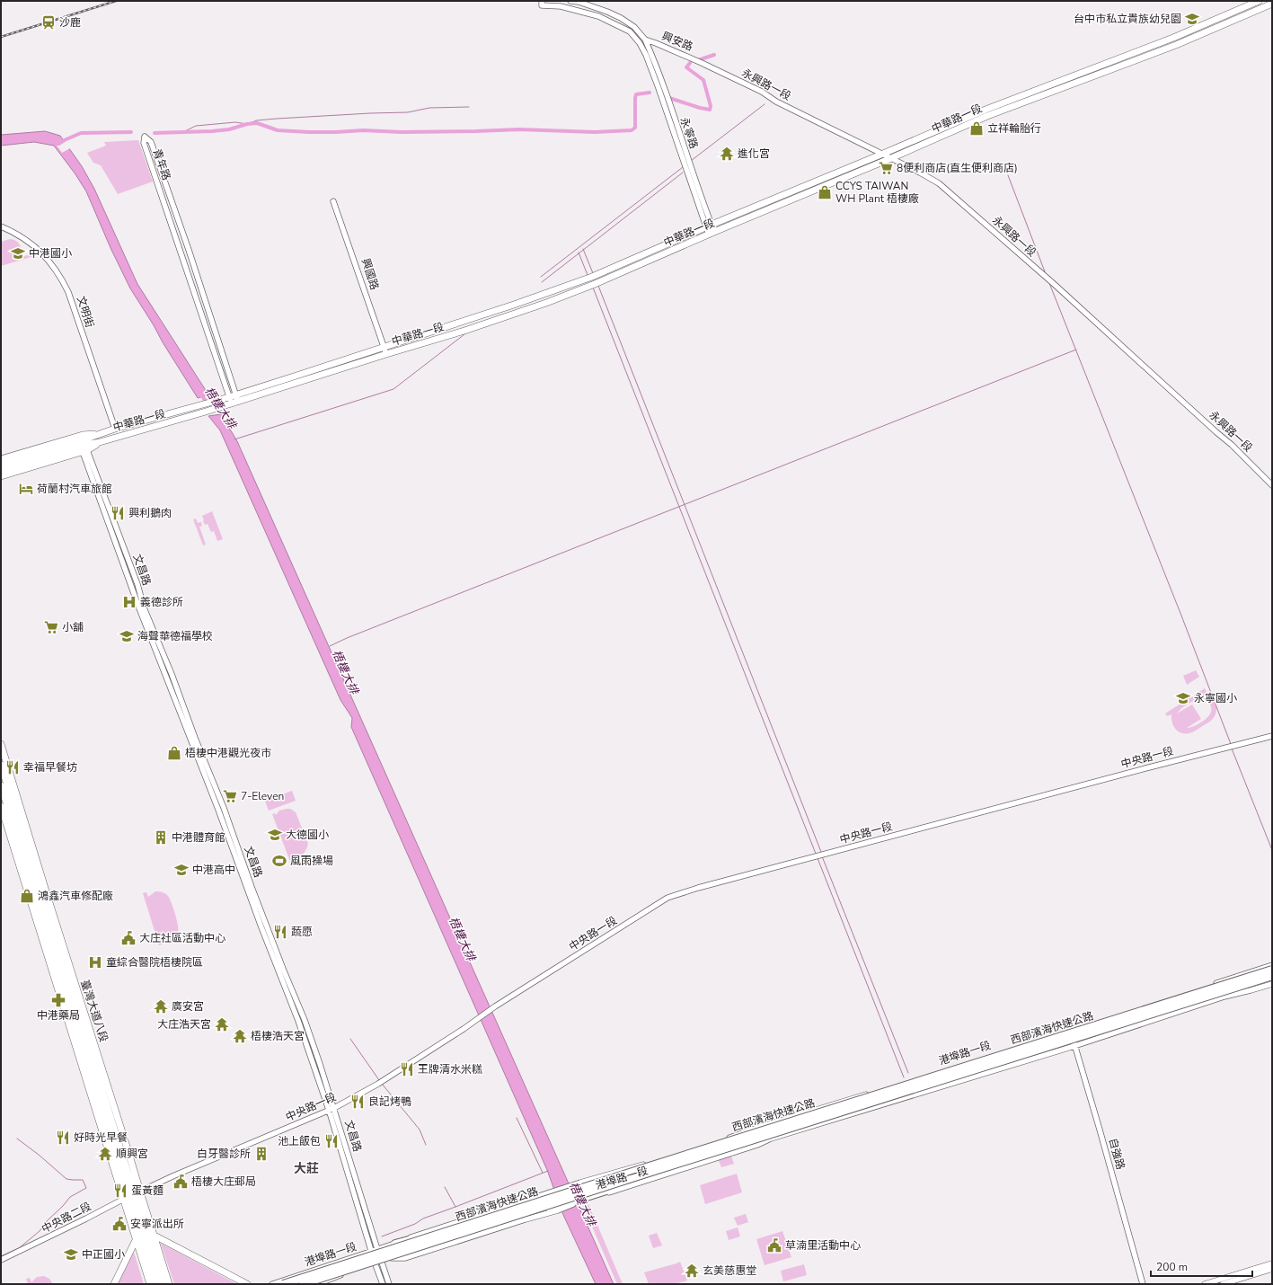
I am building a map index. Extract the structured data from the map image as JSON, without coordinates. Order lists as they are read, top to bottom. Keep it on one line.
{"streets":{"highway":["西部濱海快速公路"],"main road":["中華路一段","臺灣大道八段"],"street":["興安路","永興路一段","永寧路","青年路","興國路","文明街","文昌路","中央路一段","港埠路一段","自強路","中央路二段"]},"crossings":[["興安路","永興路一段"],["興安路","永寧路"],["永興路一段","中華路一段"],["中華路一段","永寧路"],["中華路一段","青年路"],["中華路一段","興國路"],["中華路一段","文明街"],["中華路一段","文昌路"],["文昌路","中央路一段"],["文昌路","港埠路一段"],["中央路一段","臺灣大道八段"],["中央路一段","中央路二段"],["臺灣大道八段","中央路二段"],["港埠路一段","自強路"]],"districts":["大莊"],"water":["梧棲大排"],"places":{"school or university":["台中市私立貴族幼兒園","中港國小","海聲華德福學校","永寧國小","大德國小","中港高中","中正國小"],"station":["沙鹿"],"shop":["立祥輪胎行","CCYS TAIWAN WH Plant 梧棲廠","梧棲中港觀光夜市","鴻鑫汽車修配廠"],"temple":["進化宮","廣安宮","大庄浩天宮","梧棲浩天宮","順興宮","玄美慈惠堂"],"supermarket":["8便利商店(直生便利商店)","小舖","7-Eleven"],"hotel":["荷蘭村汽車旅館"],"restaurant":["興利鵝肉","幸福早餐坊","蔬愿","王牌清水米糕","良記烤鴨","好時光早餐","池上飯包","蛋黃麵"],"hospital":["義德診所","童綜合醫院梧棲院區"],"building":["中港體育館","白牙醫診所"],"sports":["風雨操場"],"public building":["大庄社區活動中心","梧棲大庄郵局","安寧派出所","草湳里活動中心"],"pharmacy":["中港藥局"]},"scale_bar":"200 m"}
